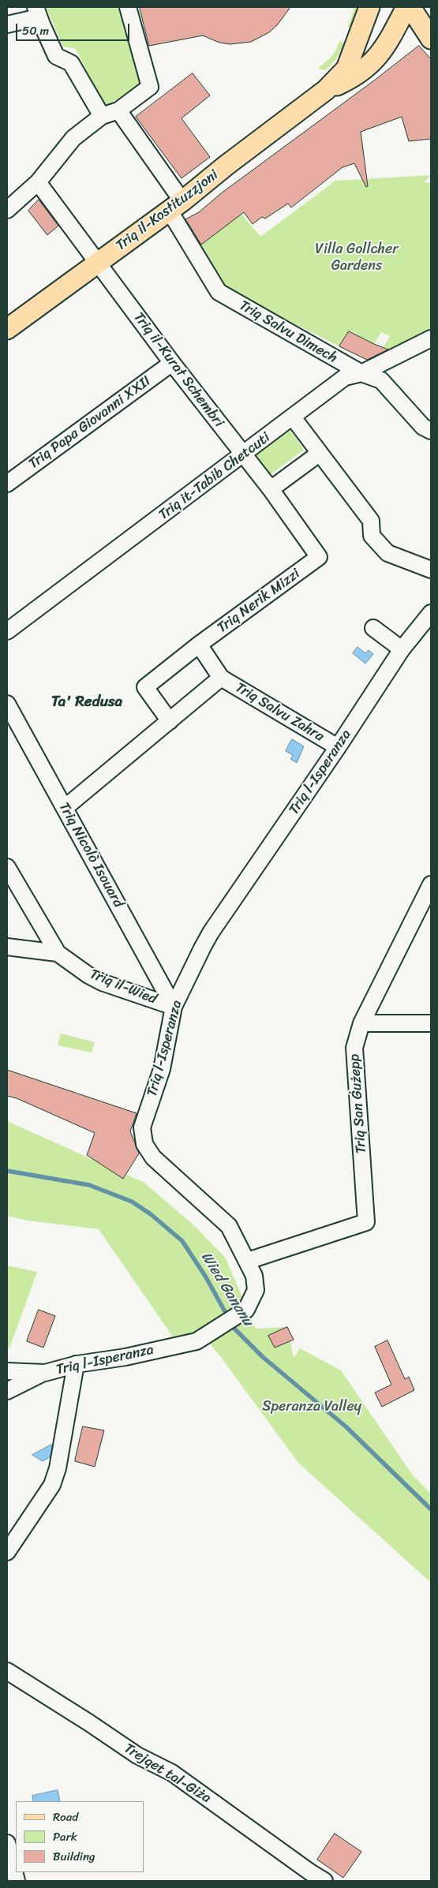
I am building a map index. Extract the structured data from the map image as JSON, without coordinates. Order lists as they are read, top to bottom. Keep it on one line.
{"streets":{"main road":["Triq il-Kostituzzjoni"],"street":["Triq Salvu Dimech","Triq il-Kurat Schembri","Triq Papa Giovanni XXII","Triq it-Tabib Chetcuti","Triq Nerik Mizzi","Triq Salvu Zahra","Triq l-Isperanza","Triq Nicolò Isouard","Triq il-Wied","Triq San Ġużepp","Trejqet tal-Giża"]},"crossings":[["Triq il-Kostituzzjoni","Triq Salvu Dimech"],["Triq il-Kostituzzjoni","Triq il-Kurat Schembri"],["Triq Salvu Dimech","Triq it-Tabib Chetcuti"],["Triq il-Kurat Schembri","Triq Papa Giovanni XXII"],["Triq il-Kurat Schembri","Triq it-Tabib Chetcuti"],["Triq il-Kurat Schembri","Triq Nerik Mizzi"],["Triq Salvu Zahra","Triq l-Isperanza"],["Triq l-Isperanza","Triq Nicolò Isouard"],["Triq l-Isperanza","Triq il-Wied"],["Triq l-Isperanza","Triq San Ġużepp"],["Triq Nicolò Isouard","Triq il-Wied"]],"districts":["Ta' Redusa"],"water":["Wied Gananu"],"parks":["Villa Gollcher Gardens","Speranza Valley"],"legend":["Road","Park","Building"],"scale_bar":"50 m"}
